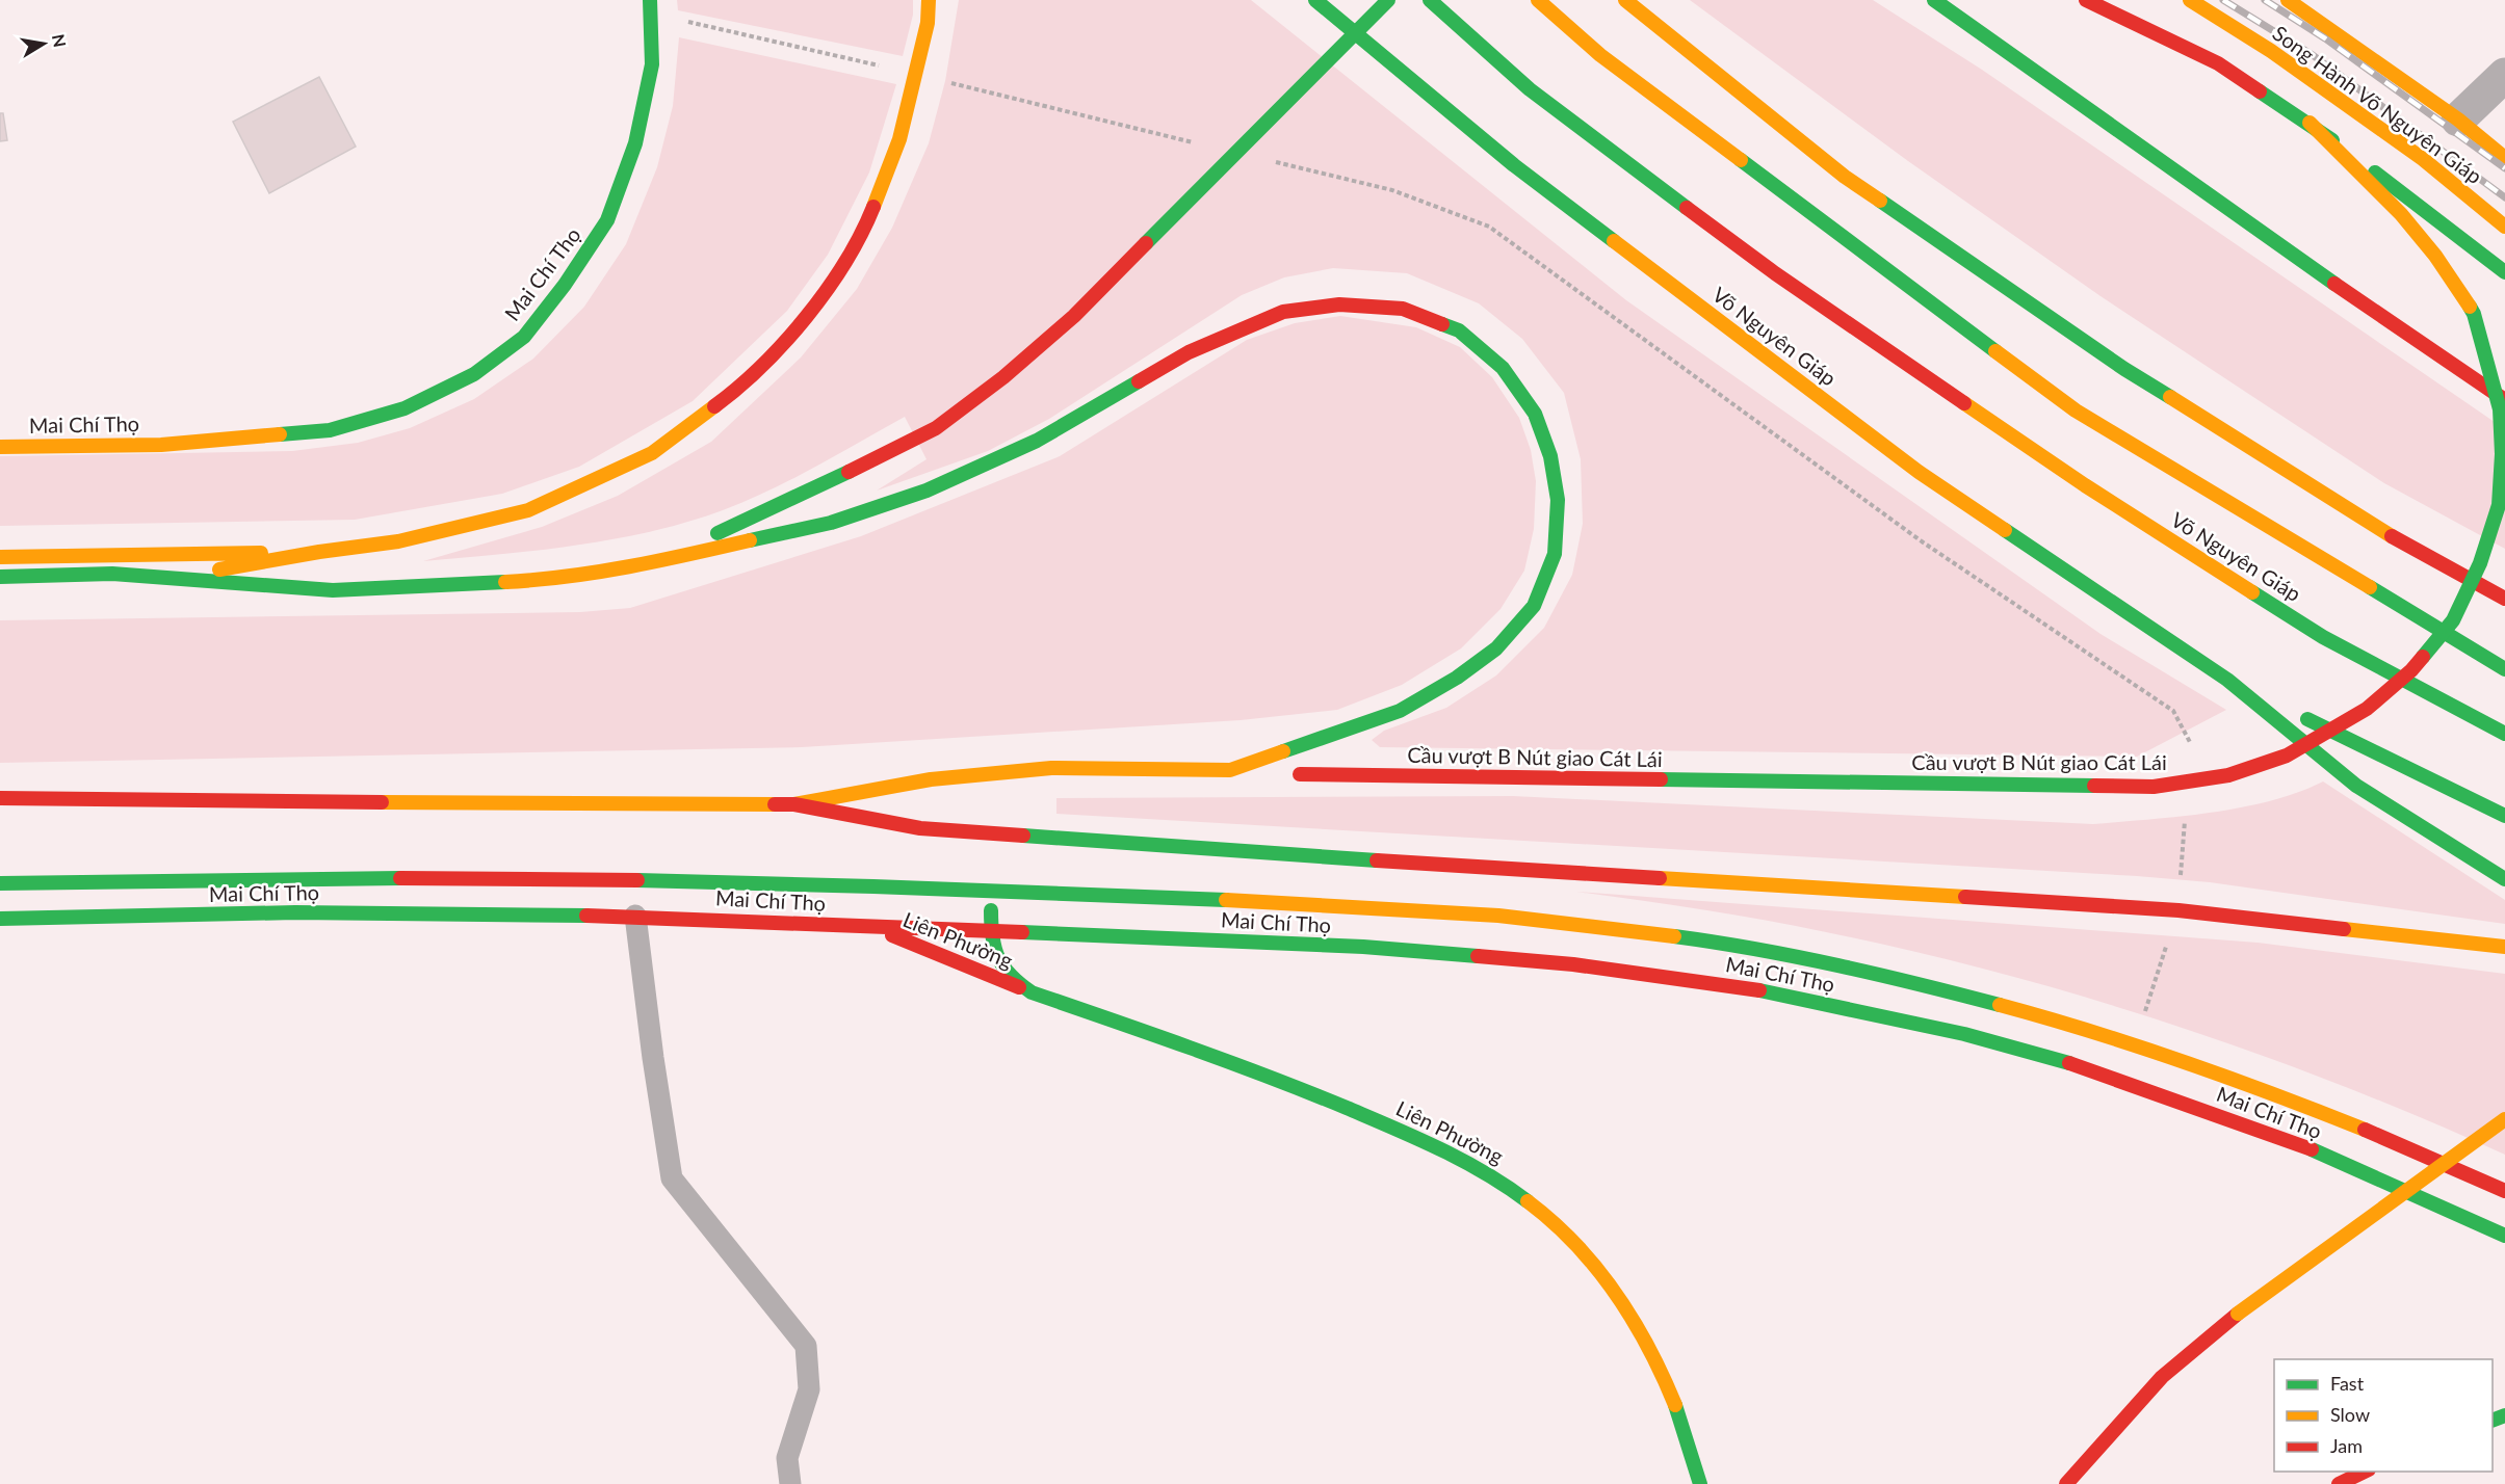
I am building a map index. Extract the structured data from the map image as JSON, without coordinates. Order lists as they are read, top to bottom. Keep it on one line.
{"streets":{"main road":["Song Hành Võ Nguyên Giáp","Mai Chí Thọ","Võ Nguyên Giáp","Cầu vượt B Nút giao Cát Lái","Liên Phường"]},"crossings":[["Mai Chí Thọ","Liên Phường"]],"legend":["Fast","Slow","Jam"],"north":"right"}
